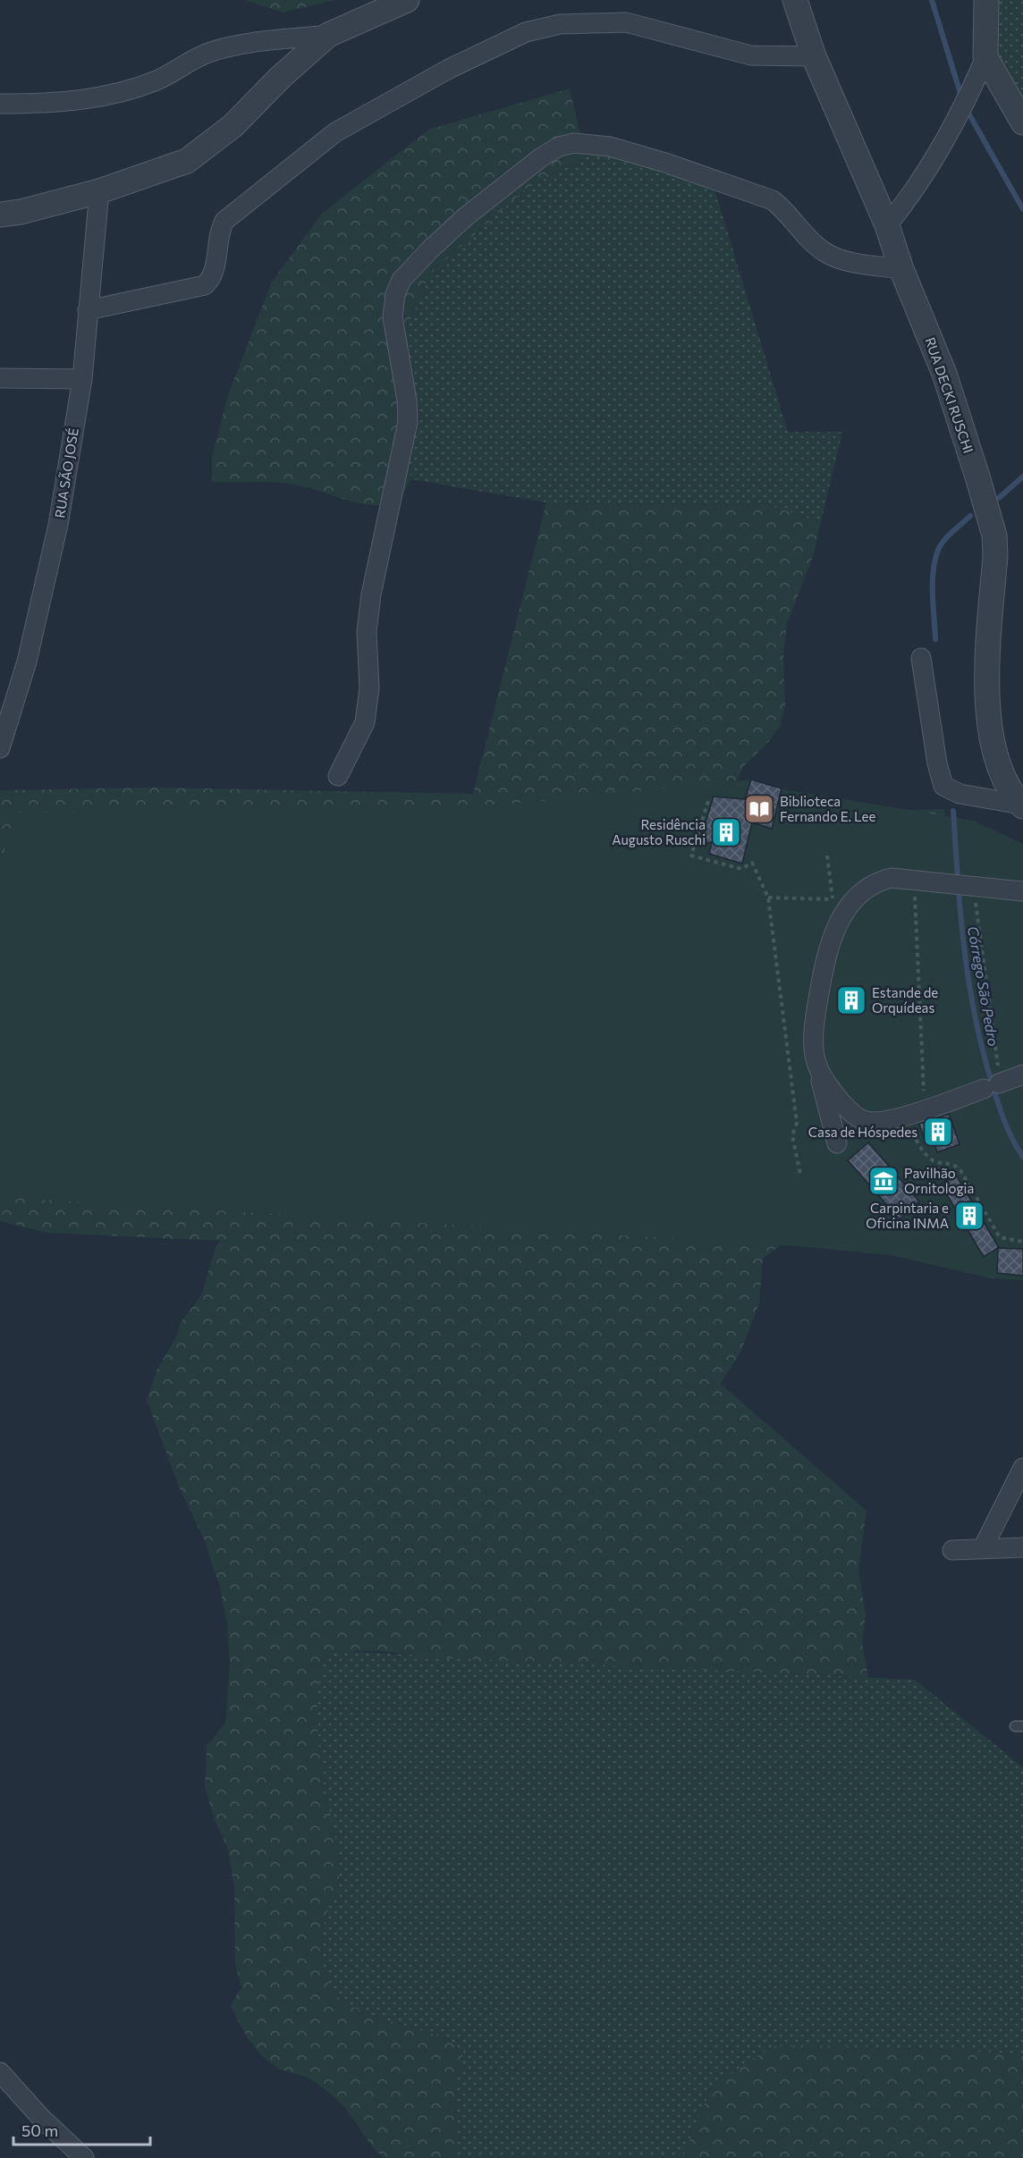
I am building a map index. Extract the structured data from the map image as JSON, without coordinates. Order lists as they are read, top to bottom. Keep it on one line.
{"streets":{"street":["RUA DECKI RUSCHI","RUA SÃO JOSÉ"]},"water":["Córrego São Pedro"],"places":{"library":["Biblioteca Fernando E. Lee"],"building":["Residência Augusto Ruschi","Estande de Orquídeas","Casa de Hóspedes","Carpintaria e Oficina INMA"],"museum":["Pavilhão Ornitologia"]},"scale_bar":"50 m"}
